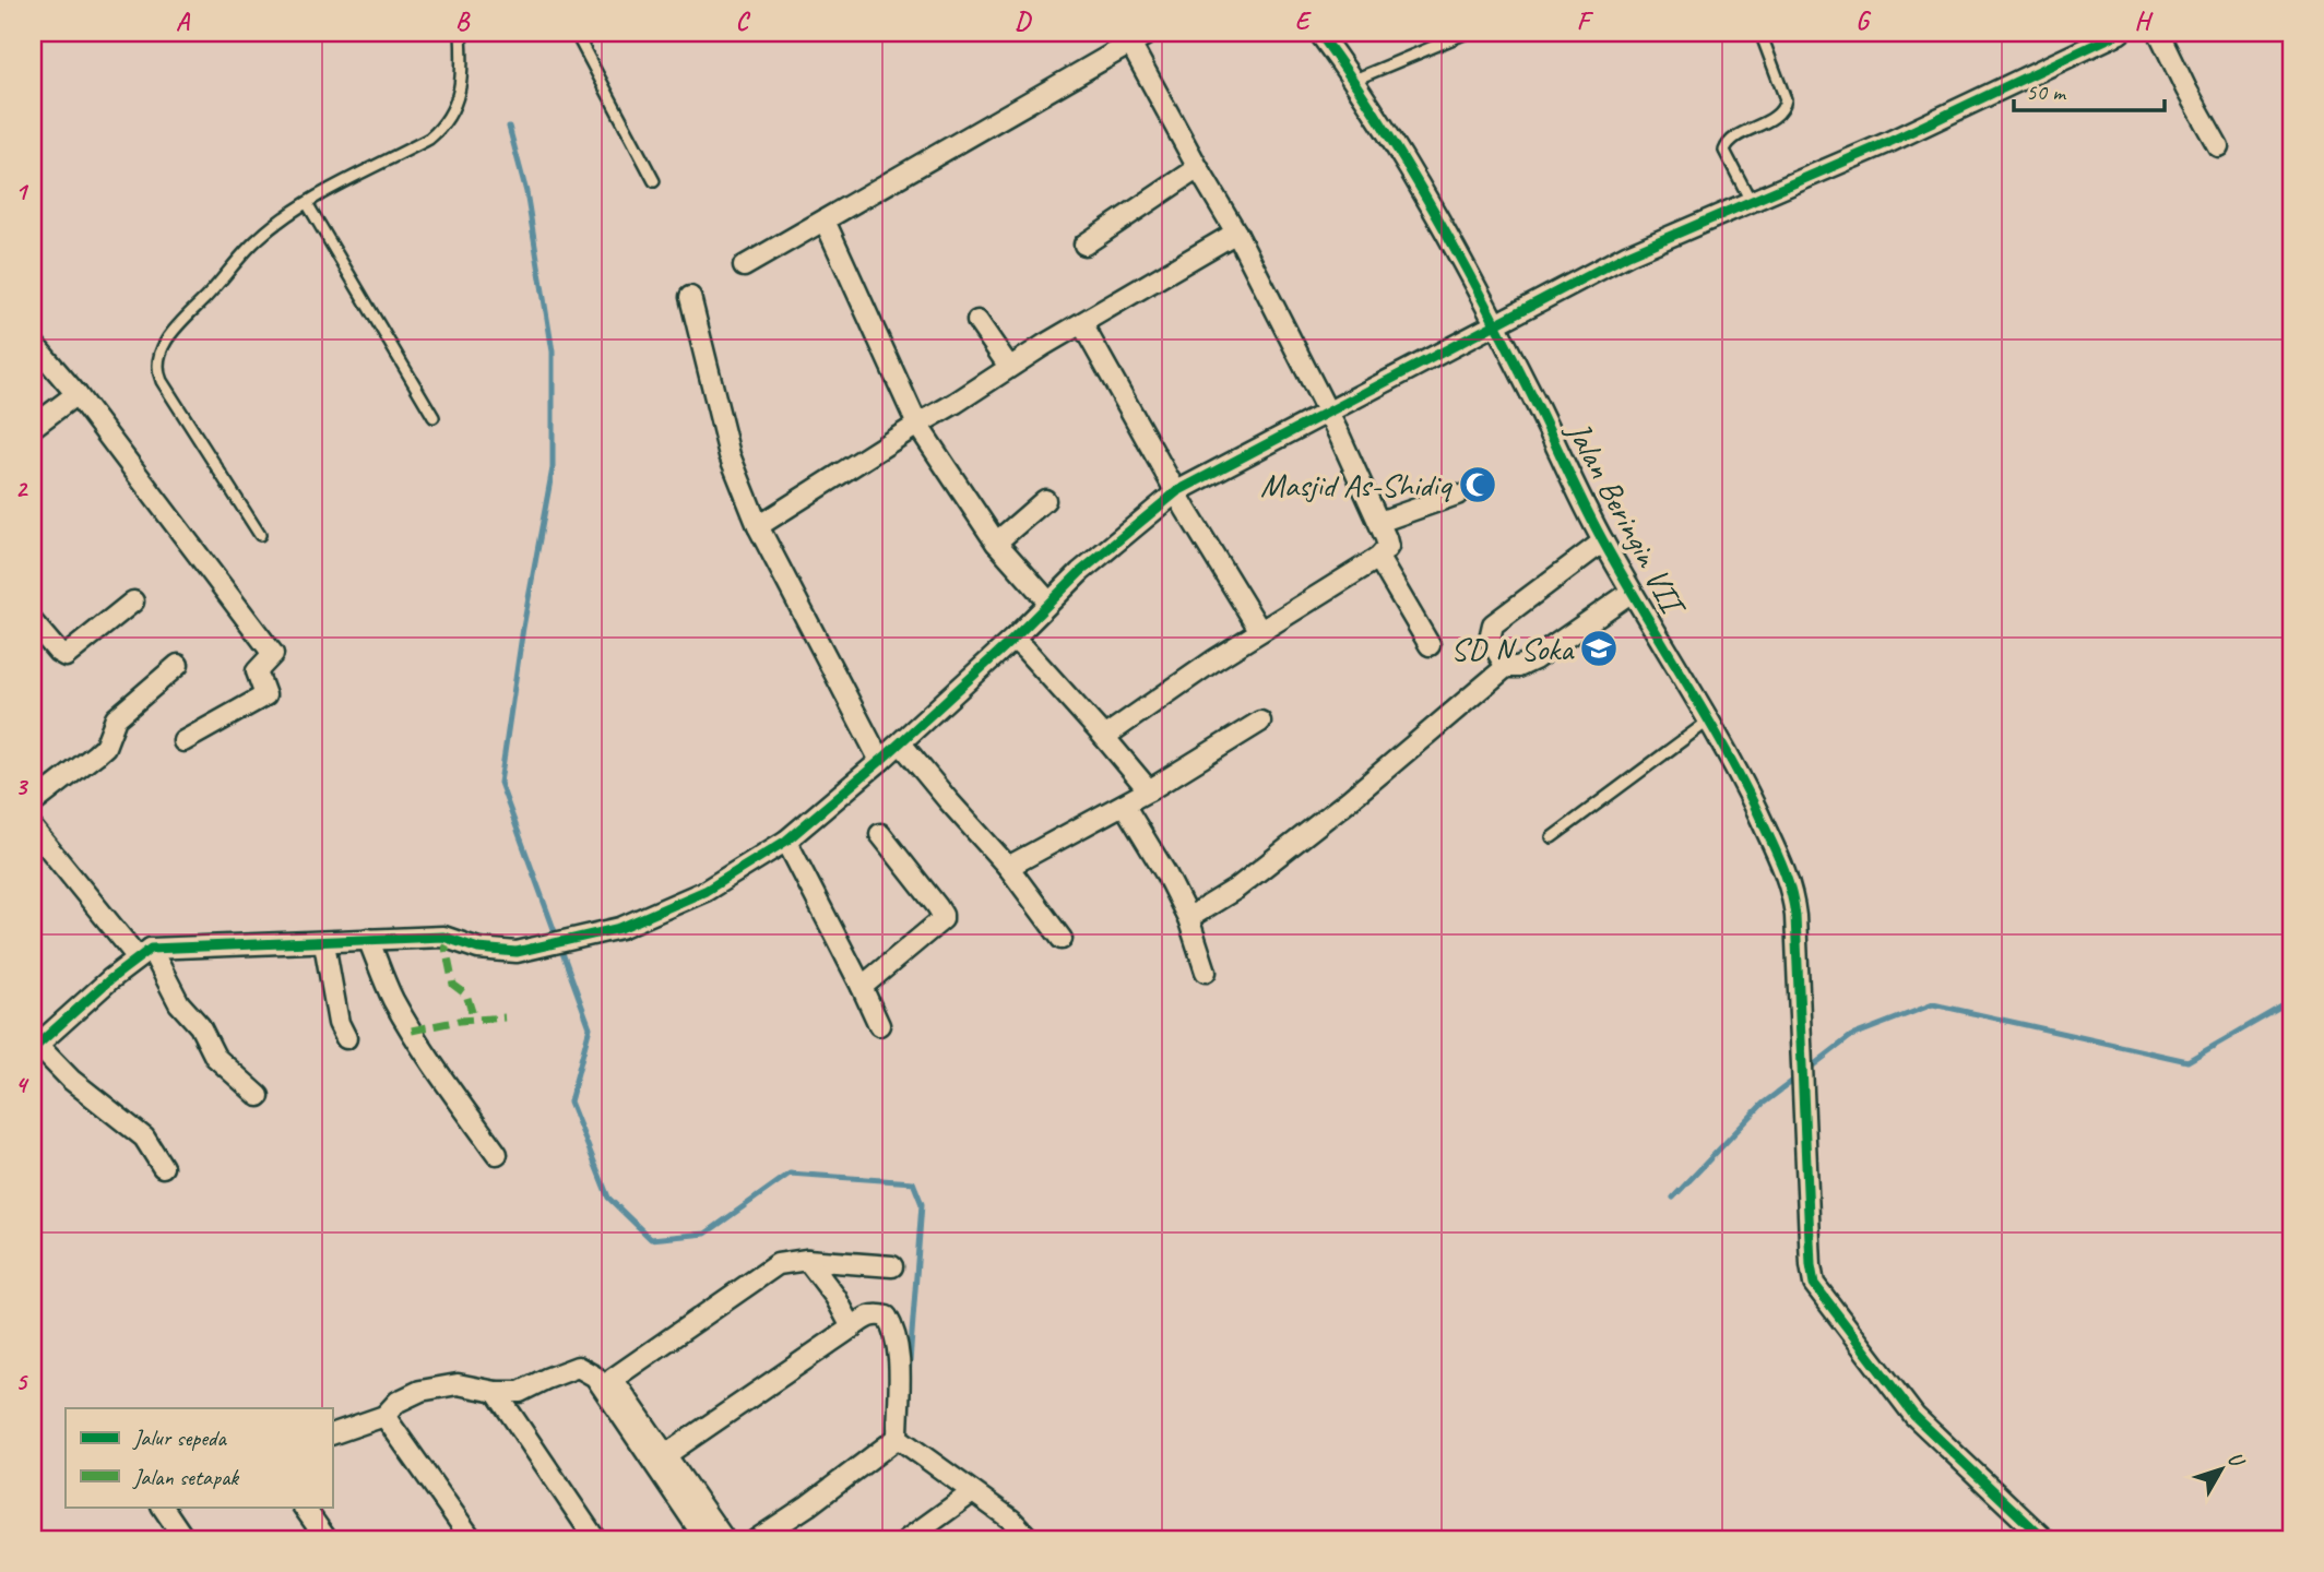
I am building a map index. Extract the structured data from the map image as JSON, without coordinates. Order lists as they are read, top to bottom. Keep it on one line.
{"streets":{"street":["Jalan Beringin VII"]},"places":{"mosque":["Masjid As-Shidiq"],"school or university":["SD N Soka"]},"legend":["Jalur sepeda","Jalan setapak"],"scale_bar":"50 m","north":"top right","grid":{"columns":["A","B","C","D","E","F","G","H"],"rows":["1","2","3","4","5"]}}
